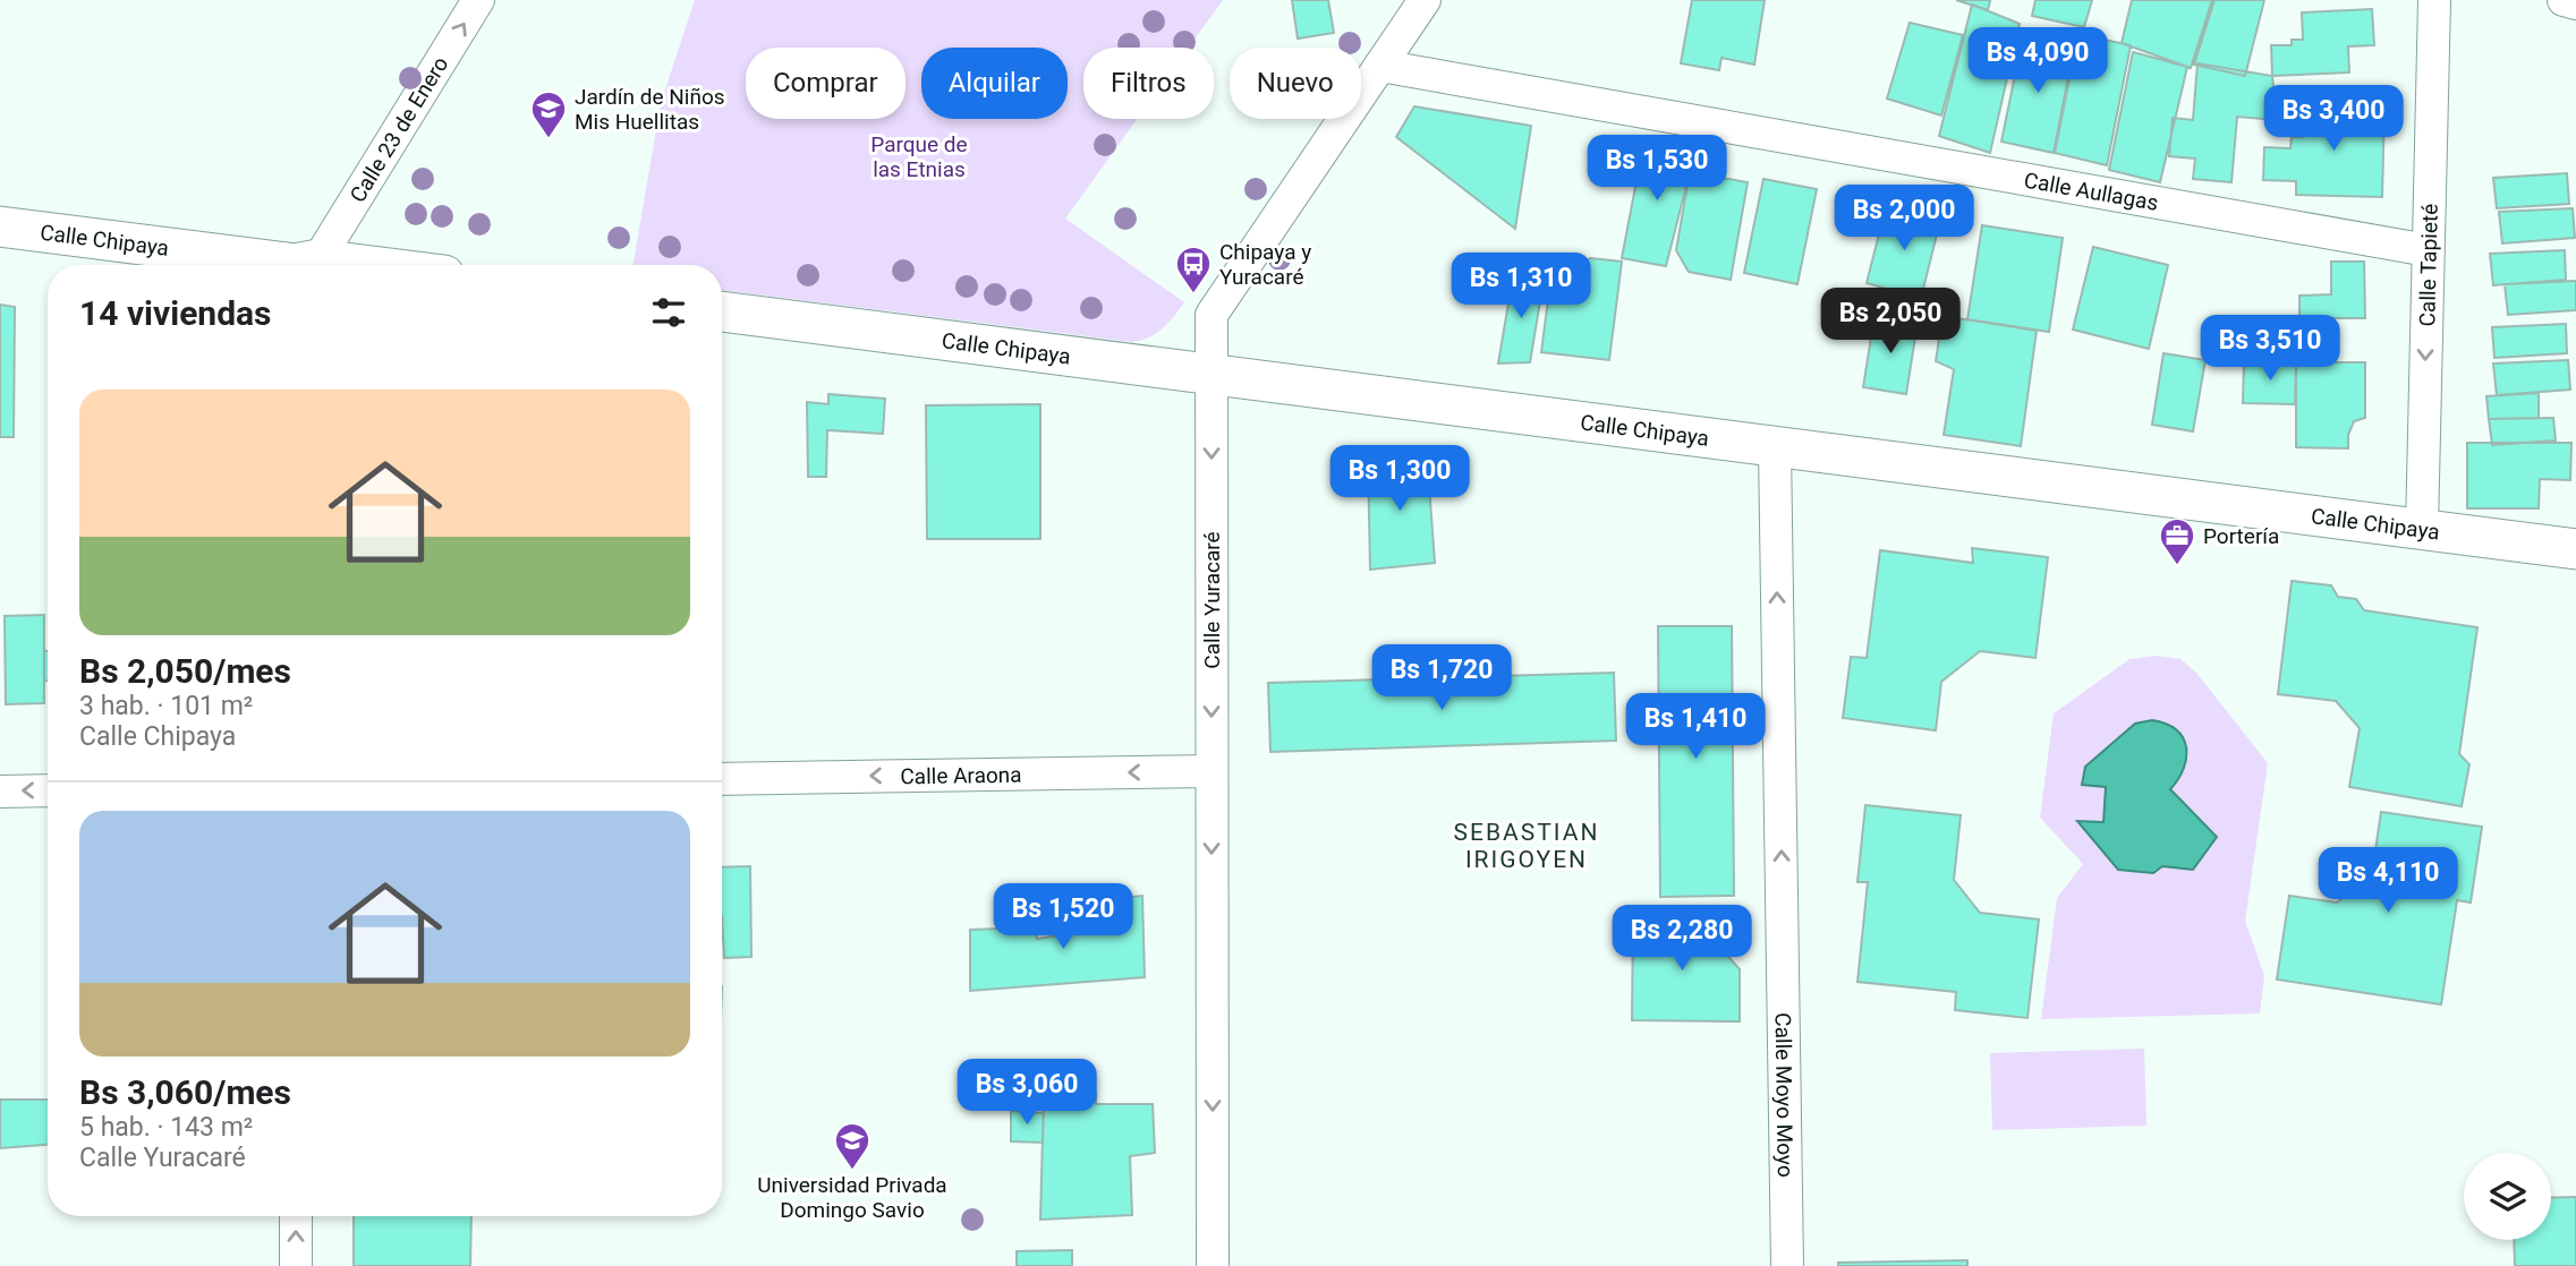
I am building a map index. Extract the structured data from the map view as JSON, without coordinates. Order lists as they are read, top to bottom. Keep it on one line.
{"streets":{"street":["Calle 23 de Enero","Calle Aullagas","Calle Chipaya","Calle Tapieté","Calle Yuracaré","Calle Araona","Calle Moyo Moyo"]},"crossings":[["Calle Aullagas","Calle Tapieté"],["Calle Aullagas","Calle Yuracaré"],["Calle Chipaya","Calle Tapieté"],["Calle Chipaya","Calle Yuracaré"],["Calle Chipaya","Calle Moyo Moyo"],["Calle Yuracaré","Calle Araona"]],"one_way":["Calle 23 de Enero","Calle Tapieté","Calle Yuracaré","Calle Araona","Calle Moyo Moyo"],"districts":["SEBASTIAN IRIGOYEN"],"parks":["Parque de las Etnias"],"places":{"school or university":["Jardín de Niños Mis Huellitas","Universidad Privada Domingo Savio"],"bus stop":["Chipaya y Yuracaré"],"office":["Portería"]},"page":{"price":["Bs 4,090","Bs 3,400","Bs 1,530","Bs 2,000","Bs 1,310","Bs 2,050","Bs 3,510","Bs 1,300","Bs 1,720","Bs 1,410","Bs 4,110","Bs 1,520","Bs 2,280","Bs 3,060"],"chip":["Comprar","Alquilar","Filtros","Nuevo"],"heading":"14 viviendas","list":[{"name":"Bs 2,050/mes","note":"3 hab. · 101 m² · Calle Chipaya"},{"name":"Bs 3,060/mes","note":"5 hab. · 143 m² · Calle Yuracaré"}]}}
